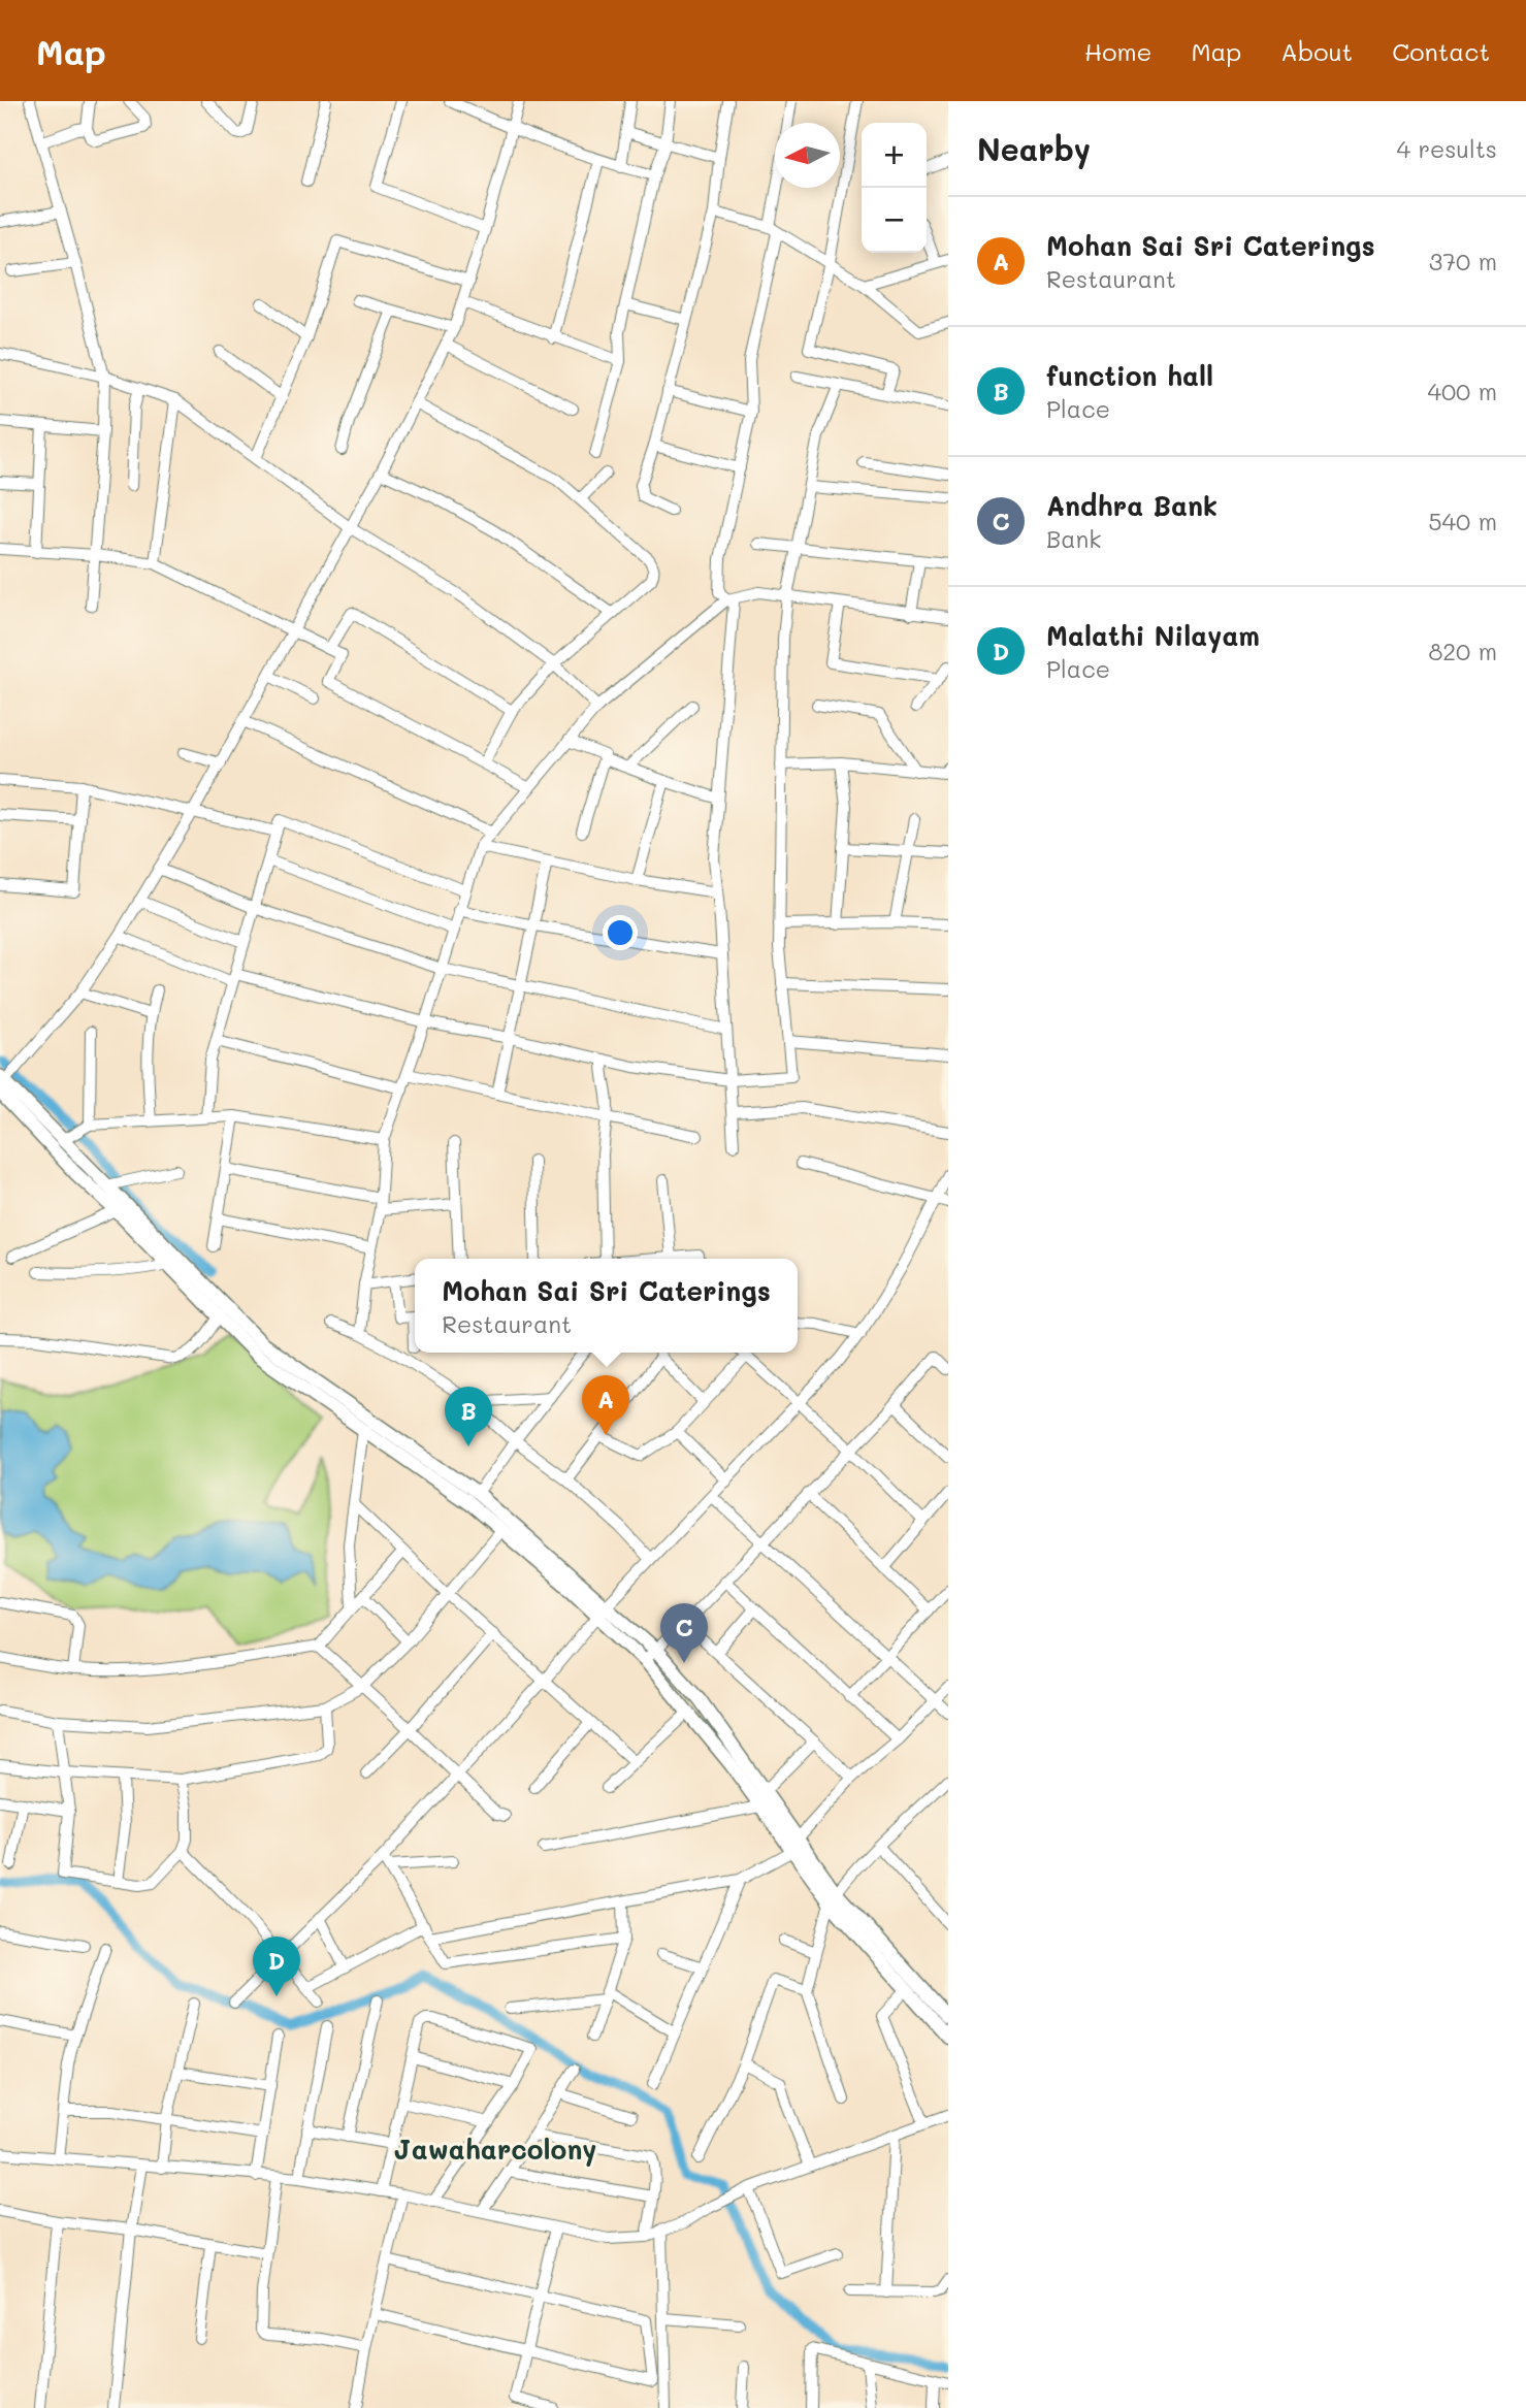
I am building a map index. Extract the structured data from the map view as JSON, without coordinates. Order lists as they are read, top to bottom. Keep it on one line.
{"districts":["Jawaharcolony"],"north":"left","page":{"header":"Map","nav":["Home","Map","About","Contact"],"heading":["Nearby","4 results"],"map_buttons":["+","−"],"list":[{"mark":"A","name":"Mohan Sai Sri Caterings","note":"Restaurant","value":"370 m"},{"mark":"B","name":"function hall","note":"Place","value":"400 m"},{"mark":"C","name":"Andhra Bank","note":"Bank","value":"540 m"},{"mark":"D","name":"Malathi Nilayam","note":"Place","value":"820 m"}],"popup":["Mohan Sai Sri Caterings","Restaurant"],"pins":["A","B","C","D"]}}
